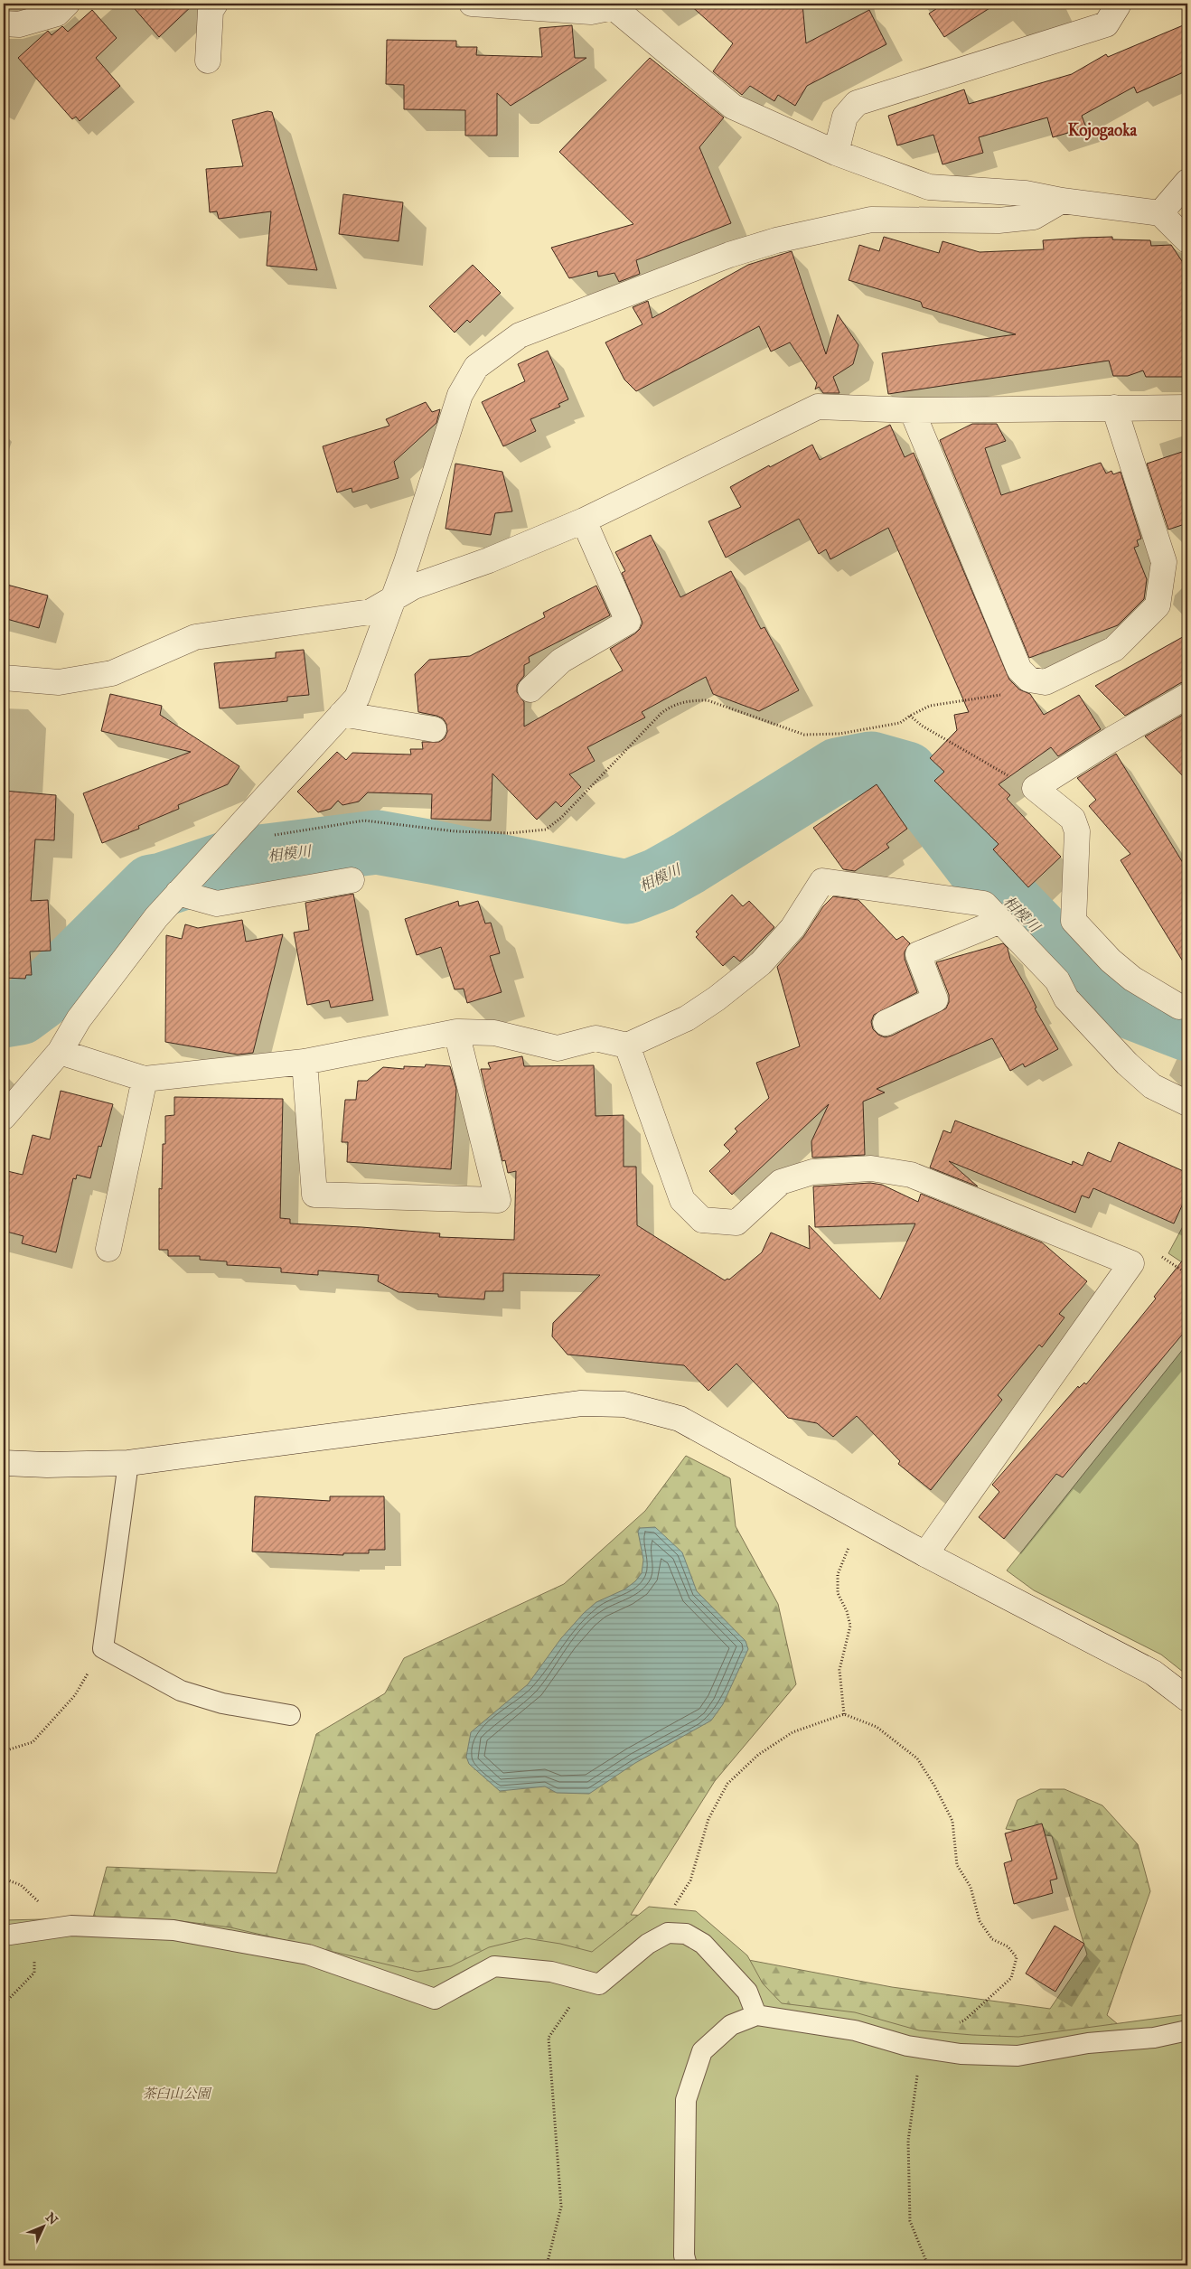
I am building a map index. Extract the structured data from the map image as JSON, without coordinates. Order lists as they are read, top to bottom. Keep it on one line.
{"districts":["Kojogaoka"],"water":["相模川"],"parks":["茶臼山公園"],"north":"top right"}
